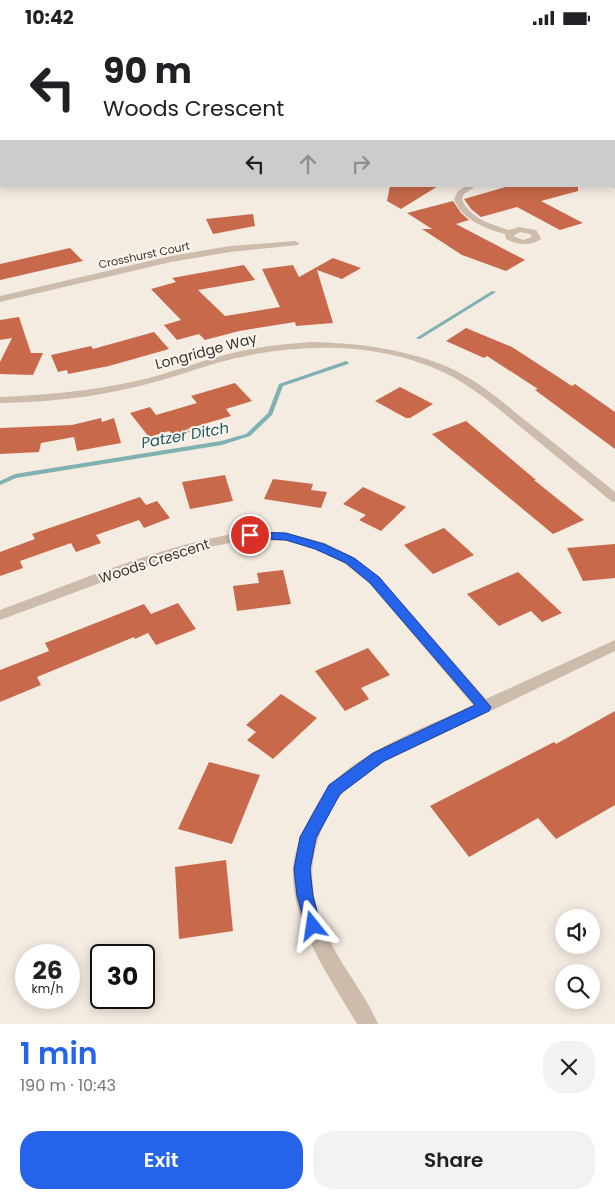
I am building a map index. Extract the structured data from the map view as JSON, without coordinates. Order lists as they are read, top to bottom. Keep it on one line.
{"streets":{"street":["Crosshurst Court","Longridge Way","Woods Crescent"]},"water":["Patzer Ditch"],"page":{"status":"10:42","turn":["90 m","Woods Crescent"],"speed":"26 km/h","limit":"30","heading":["1 min","190 m · 10:43"],"buttons":["Exit","Share"]}}
